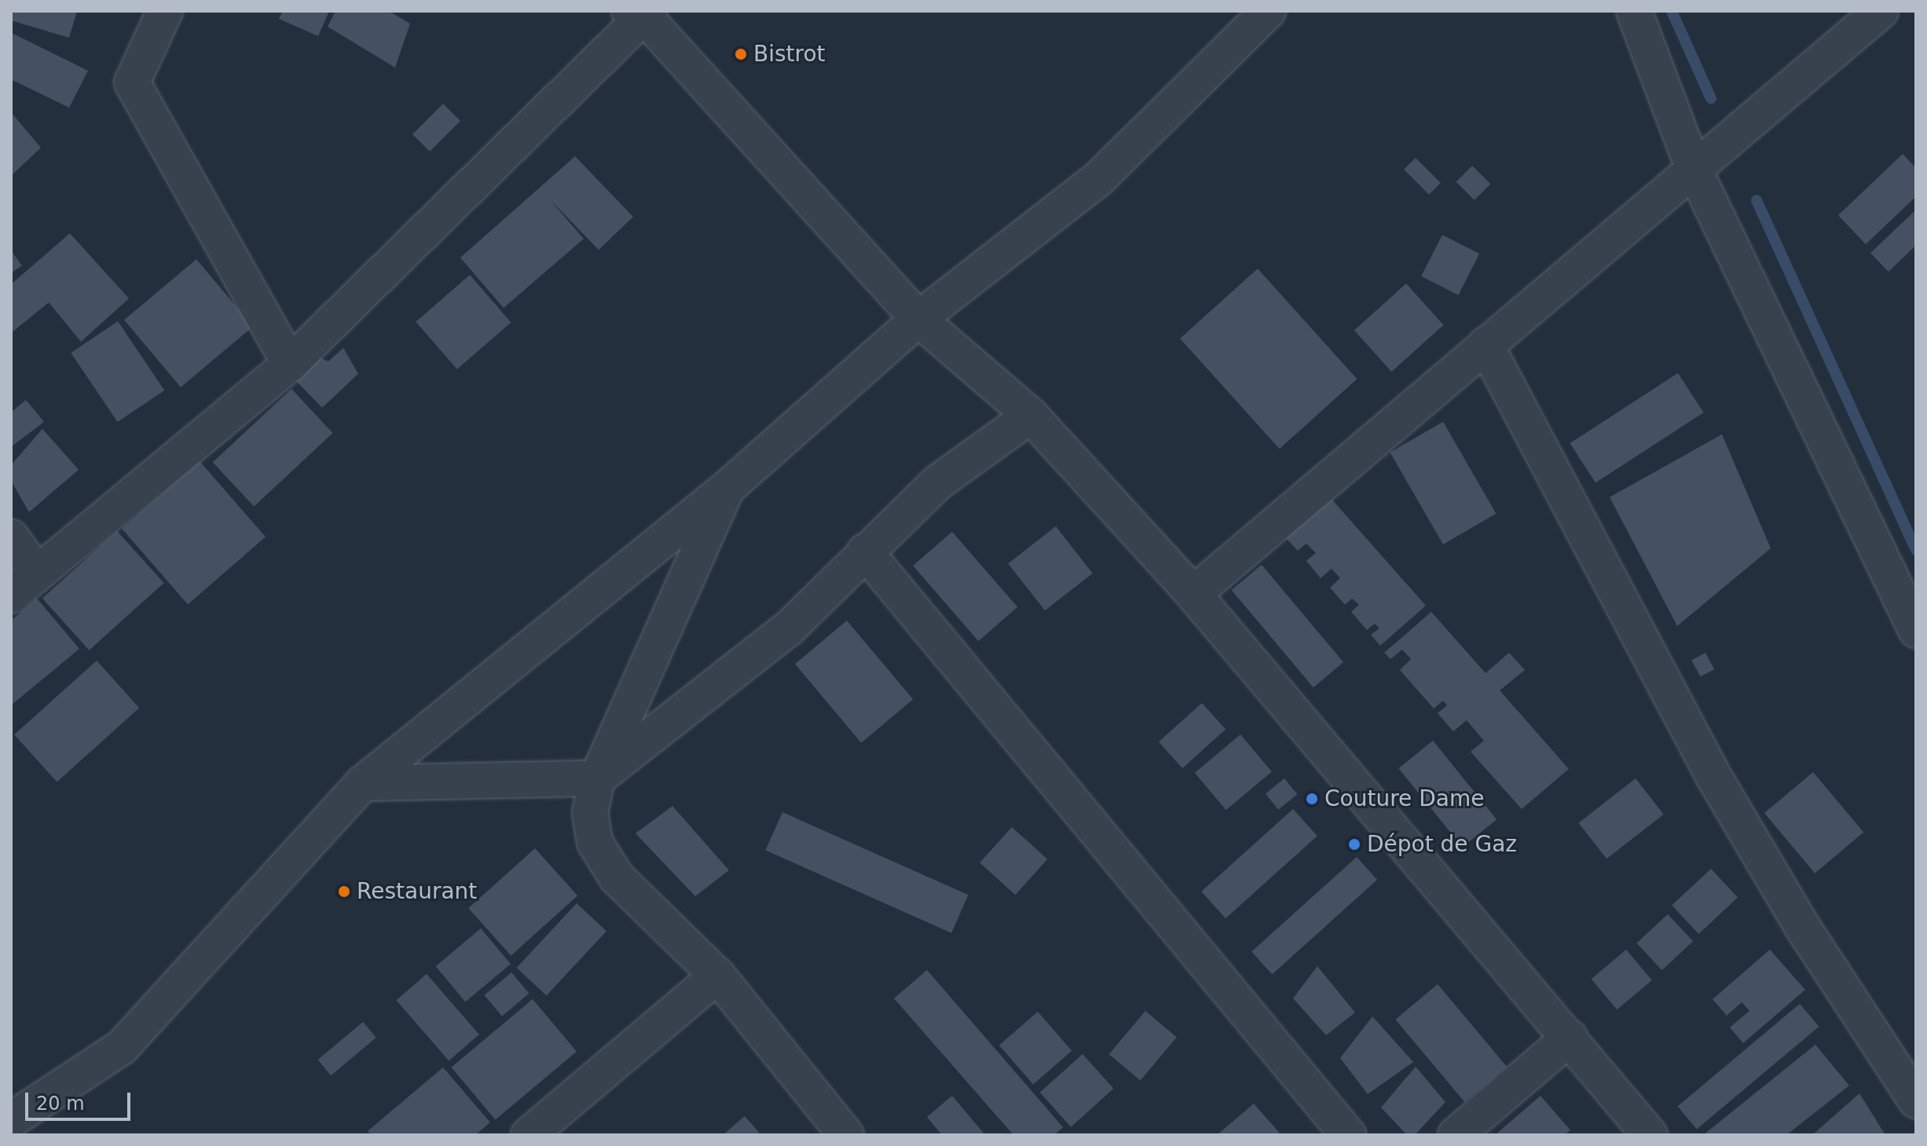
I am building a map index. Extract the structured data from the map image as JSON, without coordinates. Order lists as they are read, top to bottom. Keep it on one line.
{"places":["Bistrot","Couture Dame","Dépot de Gaz","Restaurant"],"scale_bar":"20 m"}
